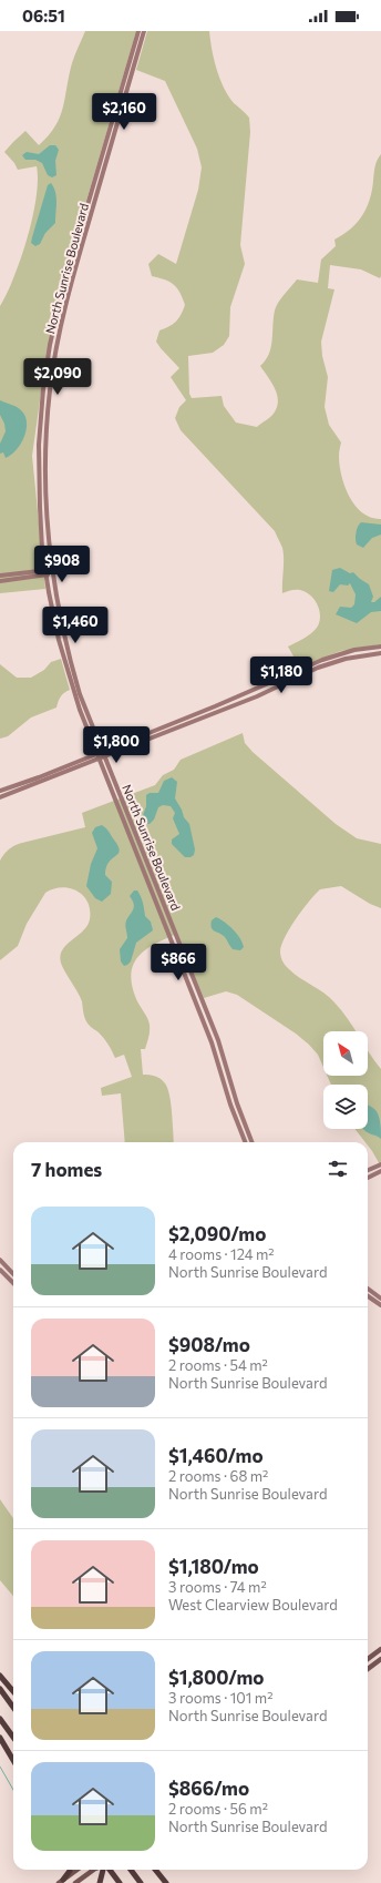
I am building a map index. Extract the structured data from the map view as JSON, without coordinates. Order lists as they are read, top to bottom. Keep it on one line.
{"streets":{"street":["North Sunrise Boulevard"]},"north":"top left","page":{"status":"06:51","price":["$2,160","$2,090","$908","$1,460","$1,180","$1,800","$866"],"heading":"7 homes","list":[{"name":"$2,090/mo","note":"4 rooms · 124 m² · North Sunrise Boulevard"},{"name":"$908/mo","note":"2 rooms · 54 m² · North Sunrise Boulevard"},{"name":"$1,460/mo","note":"2 rooms · 68 m² · North Sunrise Boulevard"},{"name":"$1,180/mo","note":"3 rooms · 74 m² · West Clearview Boulevard"},{"name":"$1,800/mo","note":"3 rooms · 101 m² · North Sunrise Boulevard"},{"name":"$866/mo","note":"2 rooms · 56 m² · North Sunrise Boulevard"}]}}
